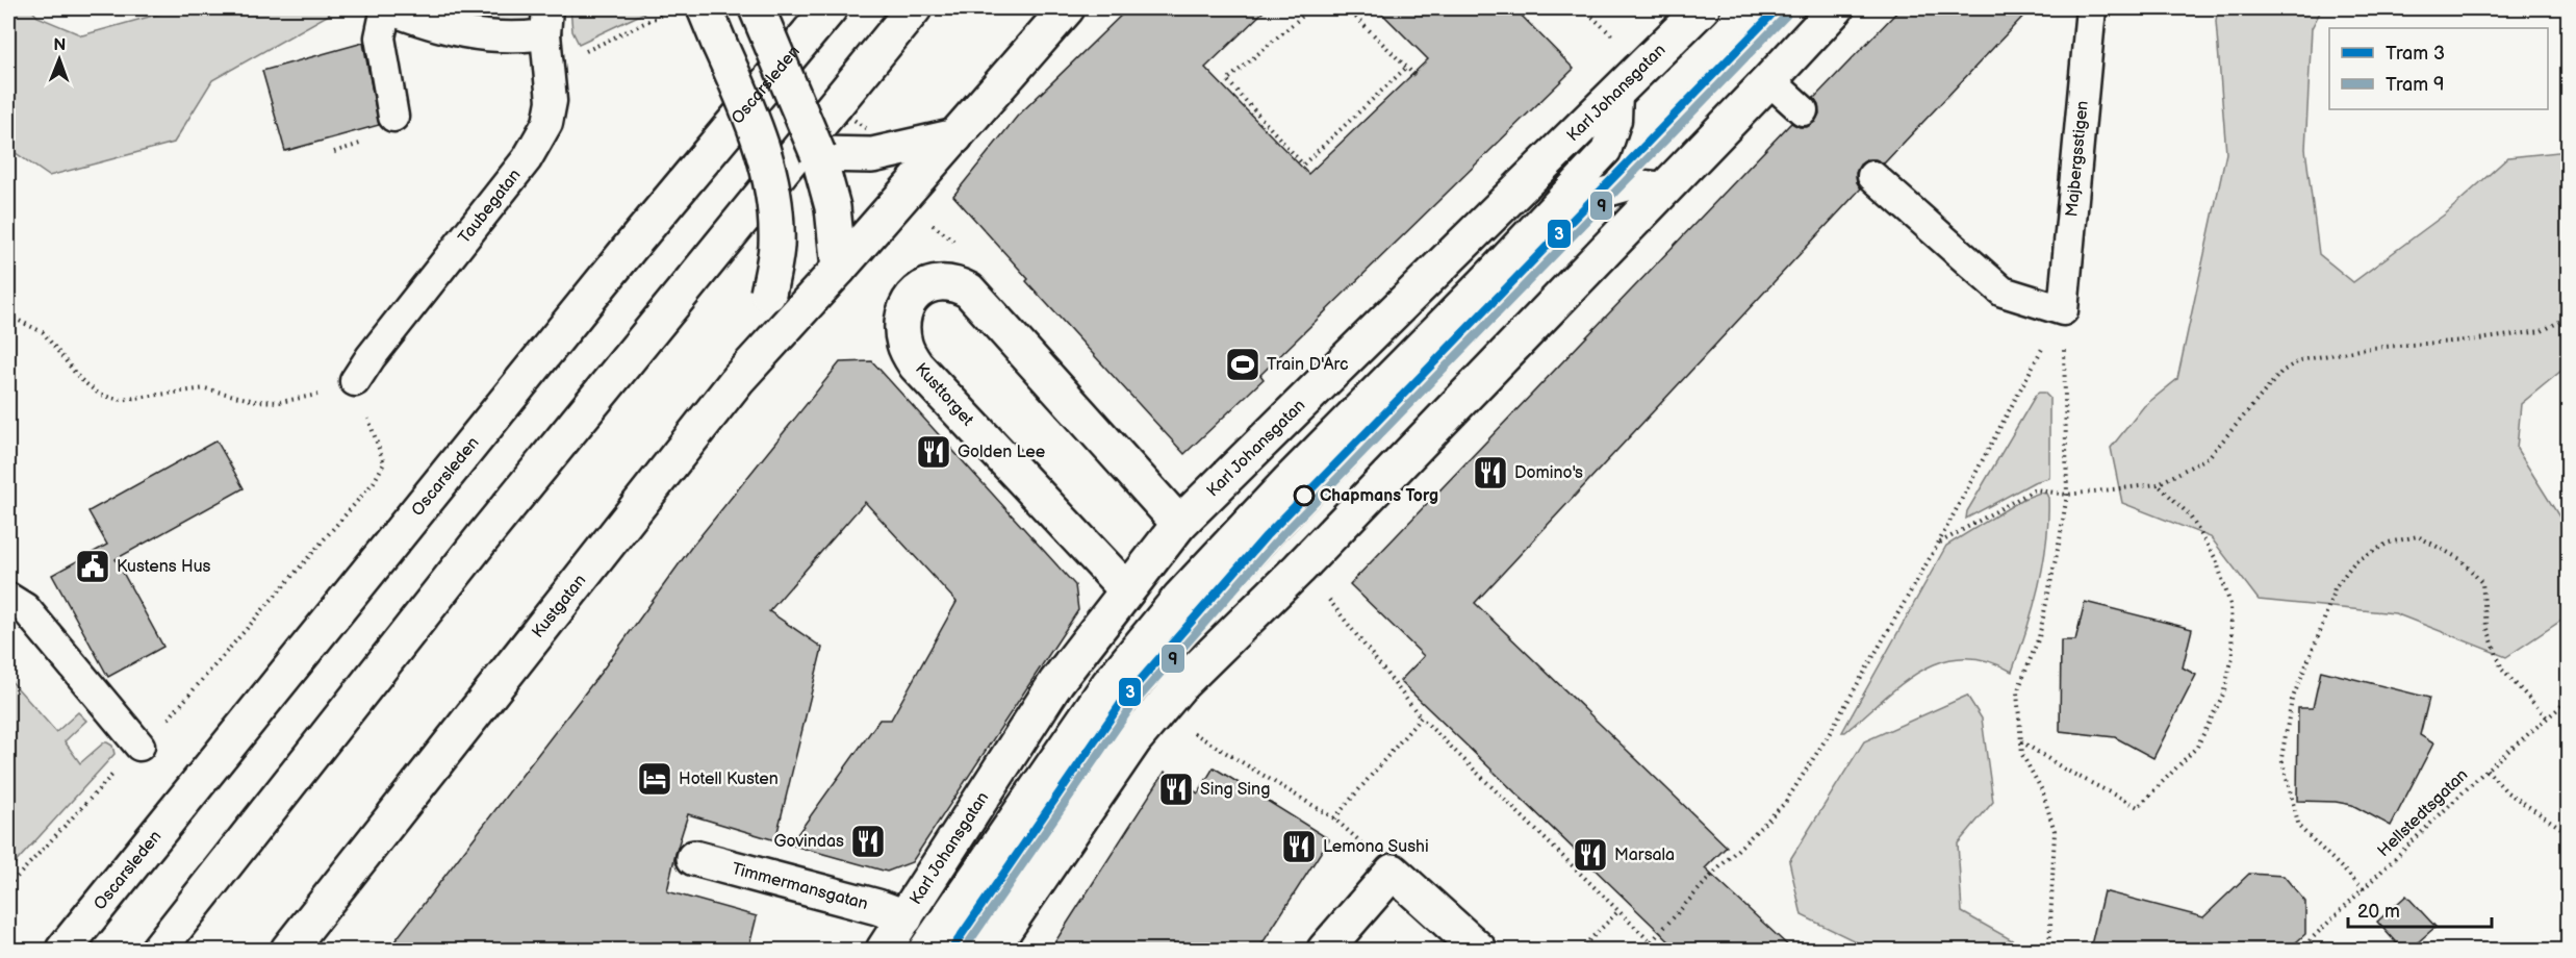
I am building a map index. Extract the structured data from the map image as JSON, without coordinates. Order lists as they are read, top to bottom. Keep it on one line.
{"streets":{"main road":["Oscarsleden","Karl Johansgatan","Kusttorget","Kustgatan","Timmermansgatan"],"lane":["Majbergsstigen","Taubegatan"],"path":["Hellstedtsgatan"]},"crossings":[["Karl Johansgatan","Kusttorget"],["Karl Johansgatan","Timmermansgatan"]],"places":{"sports":["Train D'Arc"],"restaurant":["Golden Lee","Domino's","Sing Sing","Govindas","Lemona Sushi","Marsala"],"other":["Chapmans Torg"],"public building":["Kustens Hus"],"hotel":["Hotell Kusten"]},"lines":["tram line 3","tram line 9"],"legend":["Tram 3","Tram 9"],"scale_bar":"20 m","north":"top"}
